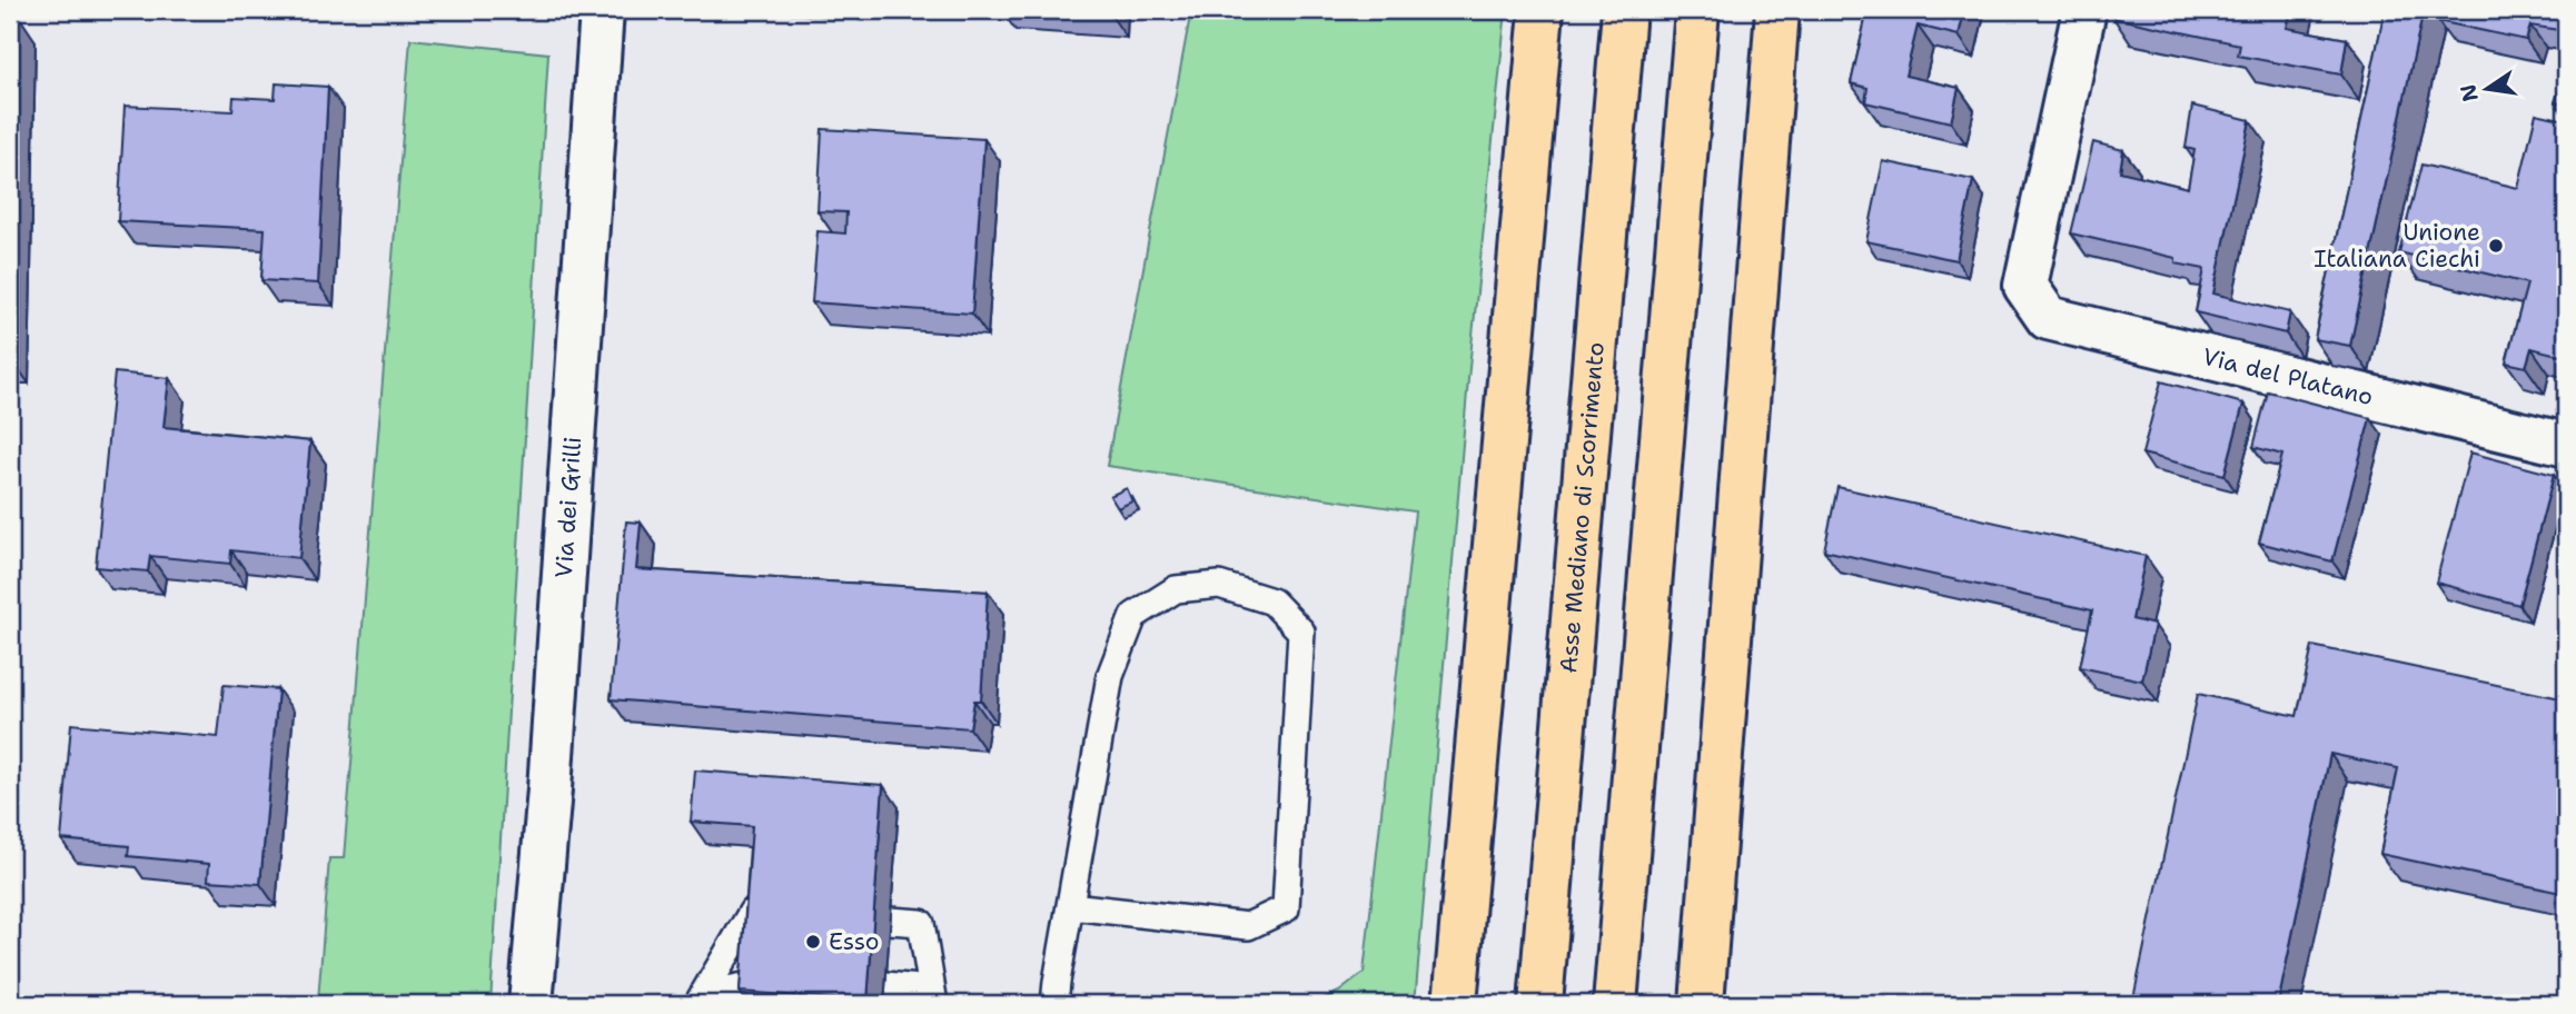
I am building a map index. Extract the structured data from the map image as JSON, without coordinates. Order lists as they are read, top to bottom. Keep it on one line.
{"streets":{"highway":["Asse Mediano di Scorrimento"],"street":["Via del Platano","Via dei Grilli"]},"places":["Unione Italiana Ciechi","Esso"],"north":"left"}
